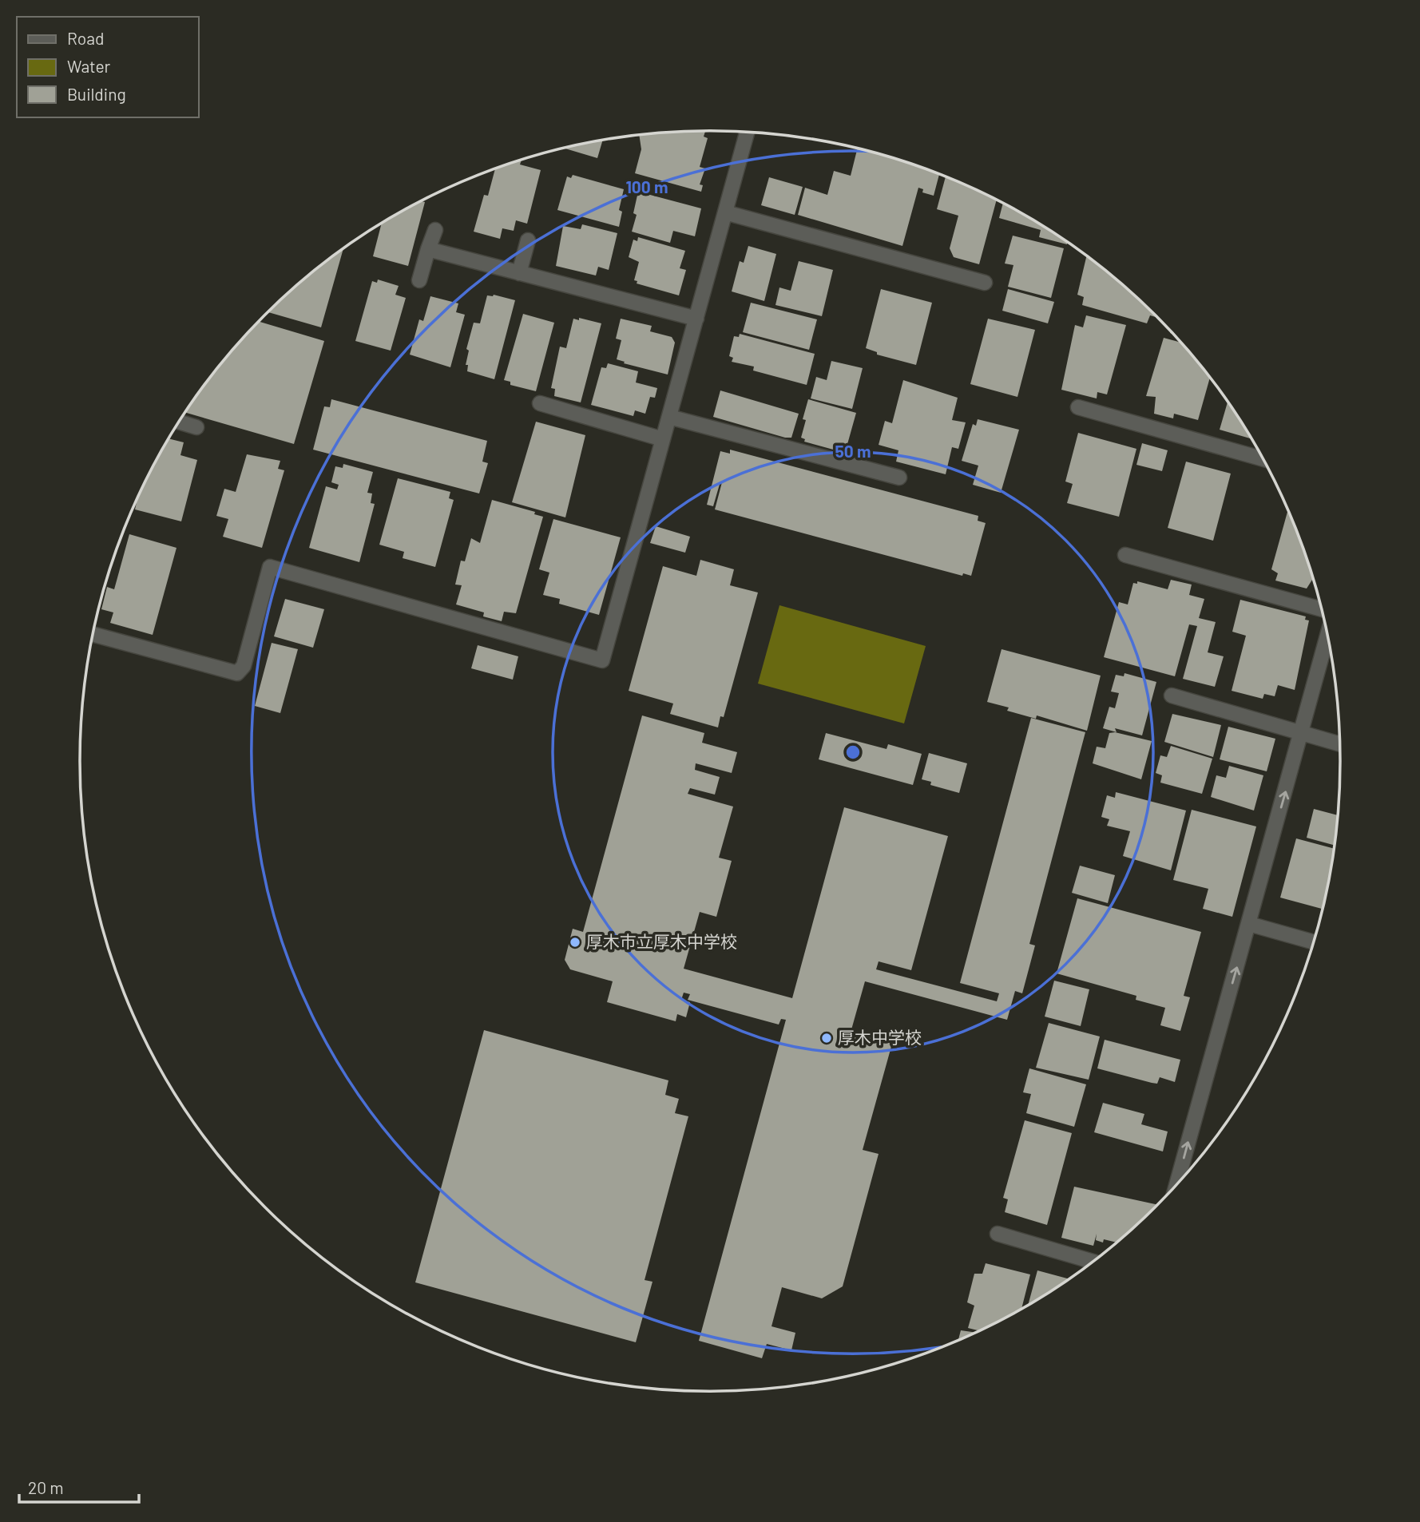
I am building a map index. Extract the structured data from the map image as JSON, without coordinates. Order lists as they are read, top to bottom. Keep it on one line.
{"places":["厚木市立厚木中学校","厚木中学校"],"legend":["Road","Water","Building"],"scale_bar":"20 m","rings":["100 m","50 m"]}
